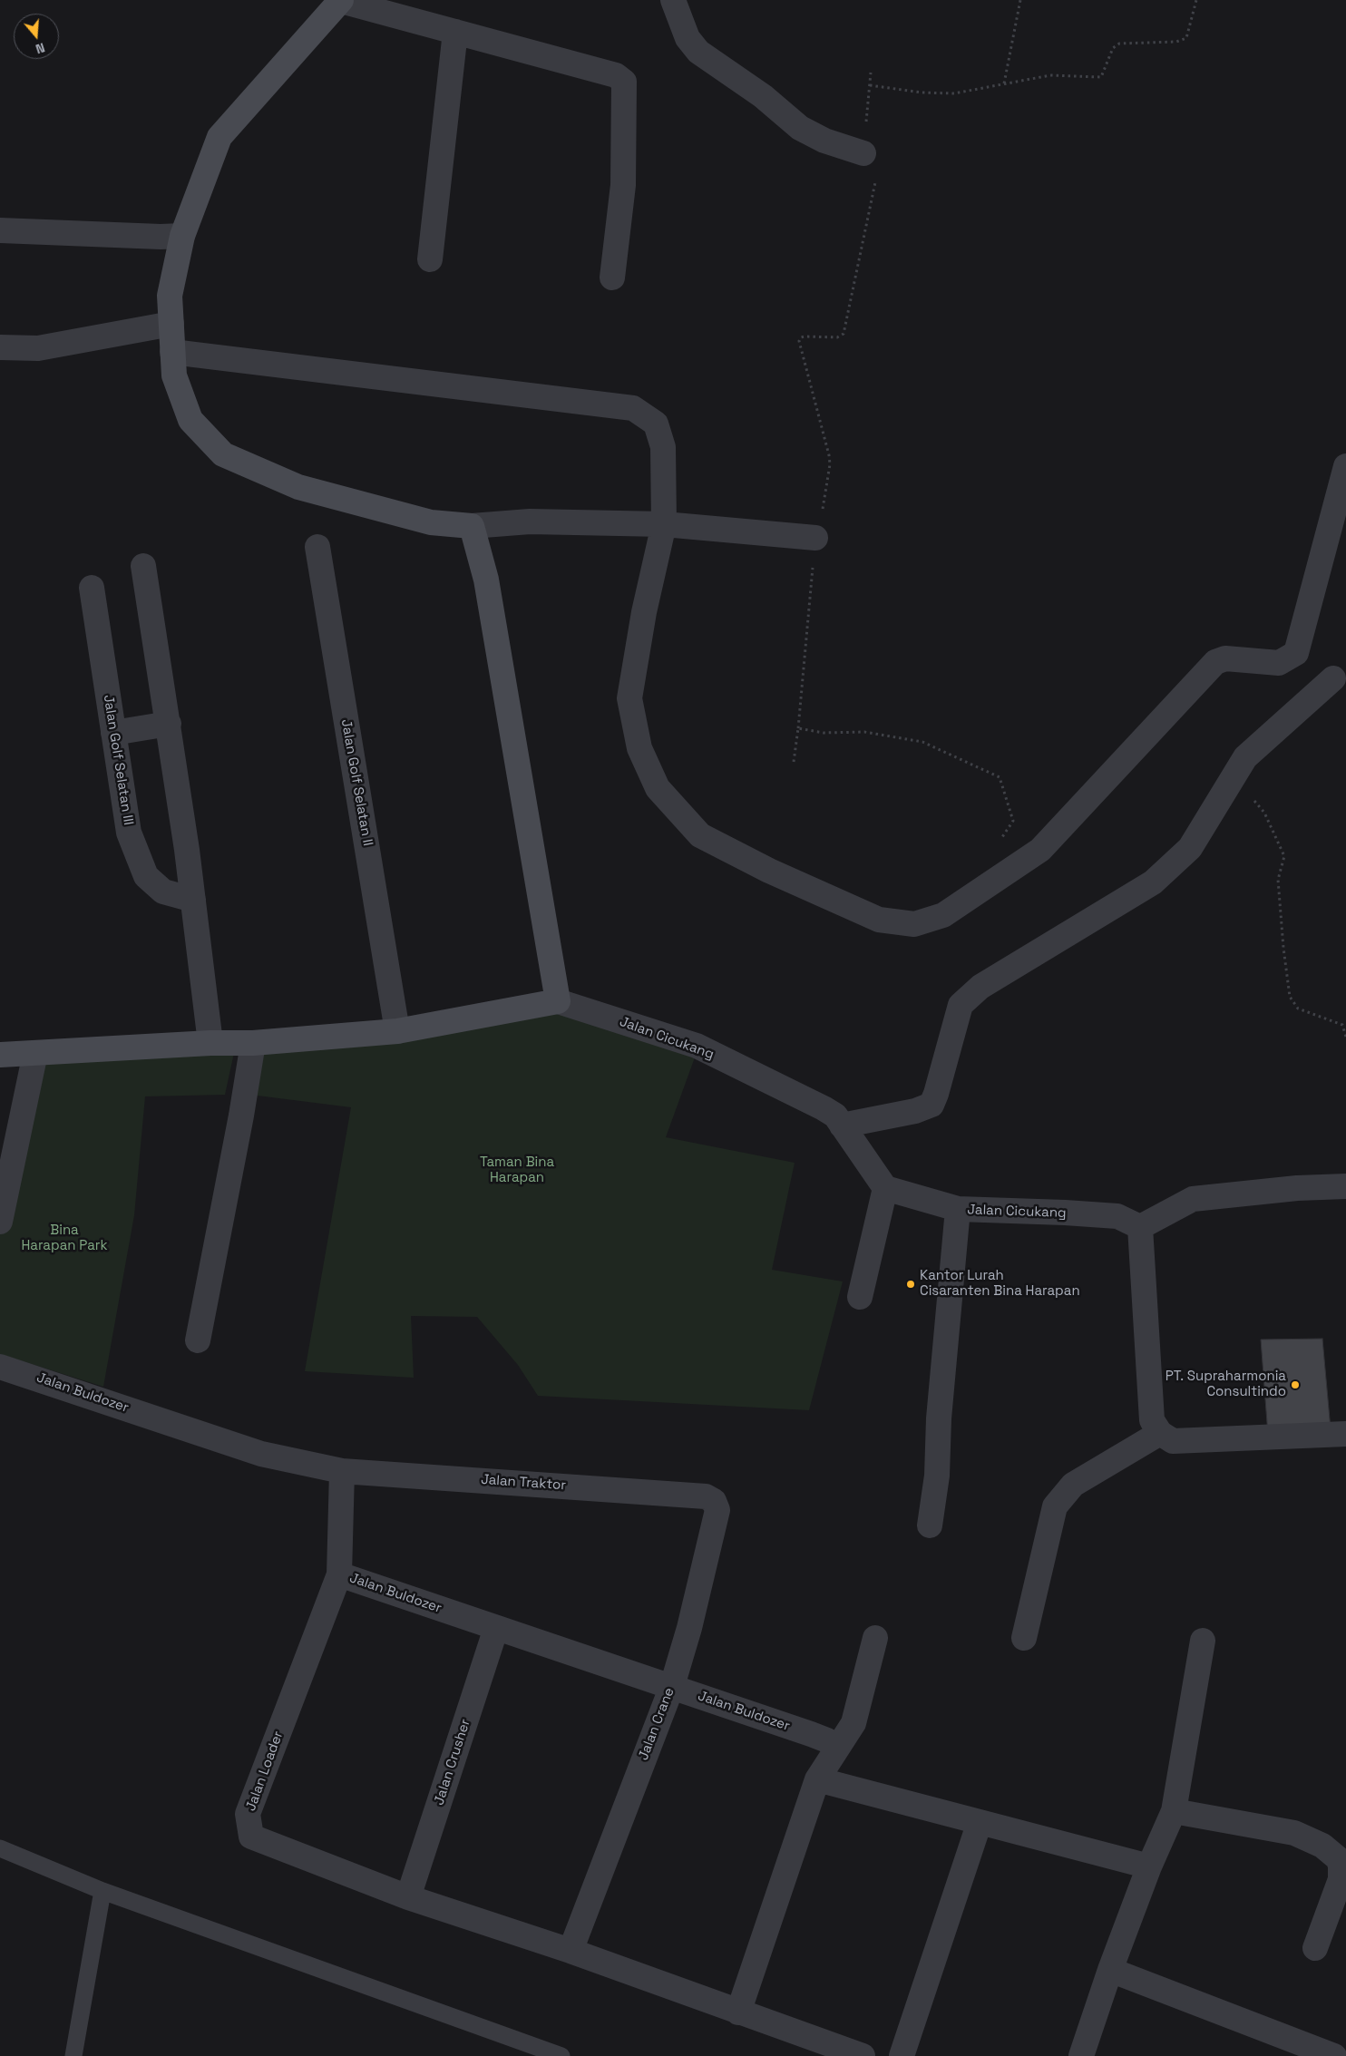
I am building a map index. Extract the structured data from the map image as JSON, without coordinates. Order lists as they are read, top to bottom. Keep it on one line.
{"streets":{"street":["Jalan Golf Selatan III","Jalan Golf Selatan II","Jalan Cicukang","Jalan Buldozer","Jalan Traktor","Jalan Crane","Jalan Crusher","Jalan Loader"]},"crossings":[["Jalan Buldozer","Jalan Traktor"],["Jalan Buldozer","Jalan Crane"],["Jalan Buldozer","Jalan Crusher"],["Jalan Buldozer","Jalan Loader"],["Jalan Traktor","Jalan Crane"],["Jalan Crusher","Jalan Loader"]],"parks":["Taman Bina Harapan","Bina Harapan Park"],"places":["Kantor Lurah Cisaranten Bina Harapan","PT. Supraharmonia Consultindo"],"north":"bottom"}
